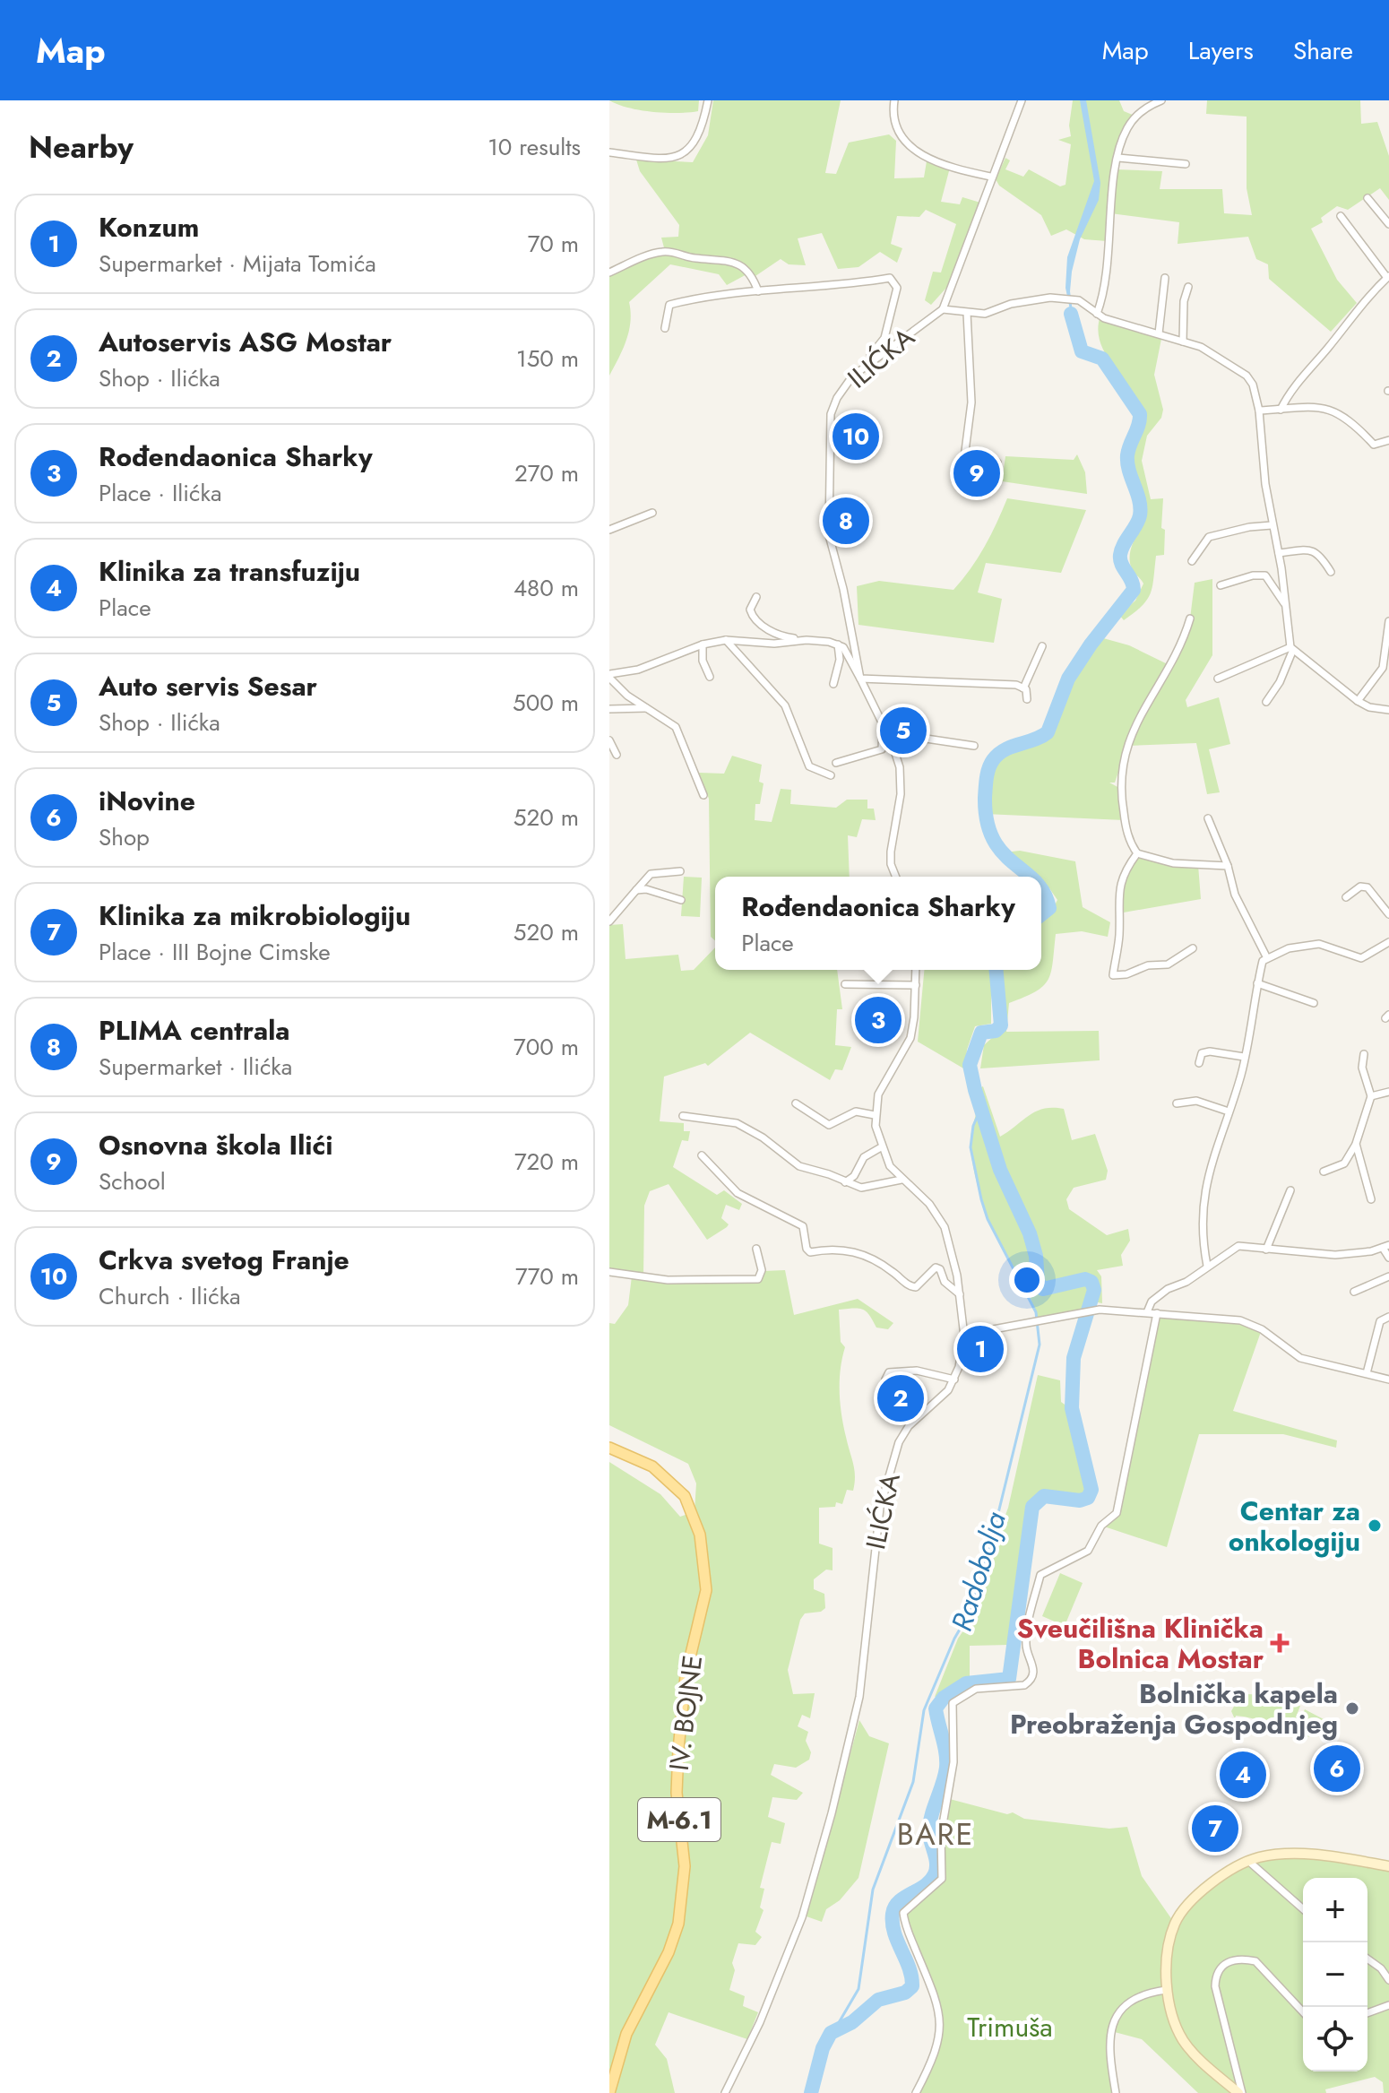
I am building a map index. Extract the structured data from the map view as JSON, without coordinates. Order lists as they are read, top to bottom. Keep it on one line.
{"streets":{"main road":["IV. BOJNE","M-6.1"],"street":["ILIĆKA"]},"districts":["BARE"],"water":["Radobolja"],"parks":["Trimuša"],"places":{"other":["Centar za onkologiju","Bolnička kapela Preobraženja Gospodnjeg"],"health":["Sveučilišna Klinička Bolnica Mostar"]},"page":{"header":"Map","nav":["Map","Layers","Share"],"heading":["Nearby","10 results"],"list":[{"mark":"1","name":"Konzum","note":"Supermarket · Mijata Tomića","value":"70 m"},{"mark":"2","name":"Autoservis ASG Mostar","note":"Shop · Ilićka","value":"150 m"},{"mark":"3","name":"Rođendaonica Sharky","note":"Place · Ilićka","value":"270 m"},{"mark":"4","name":"Klinika za transfuziju","note":"Place","value":"480 m"},{"mark":"5","name":"Auto servis Sesar","note":"Shop · Ilićka","value":"500 m"},{"mark":"6","name":"iNovine","note":"Shop","value":"520 m"},{"mark":"7","name":"Klinika za mikrobiologiju","note":"Place · III Bojne Cimske","value":"520 m"},{"mark":"8","name":"PLIMA centrala","note":"Supermarket · Ilićka","value":"700 m"},{"mark":"9","name":"Osnovna škola Ilići","note":"School","value":"720 m"},{"mark":"10","name":"Crkva svetog Franje","note":"Church · Ilićka","value":"770 m"}],"pins":["10","9","8","5","3","1","2","6","4","7"],"popup":["Rođendaonica Sharky","Place"],"map_buttons":["+","−"]}}
